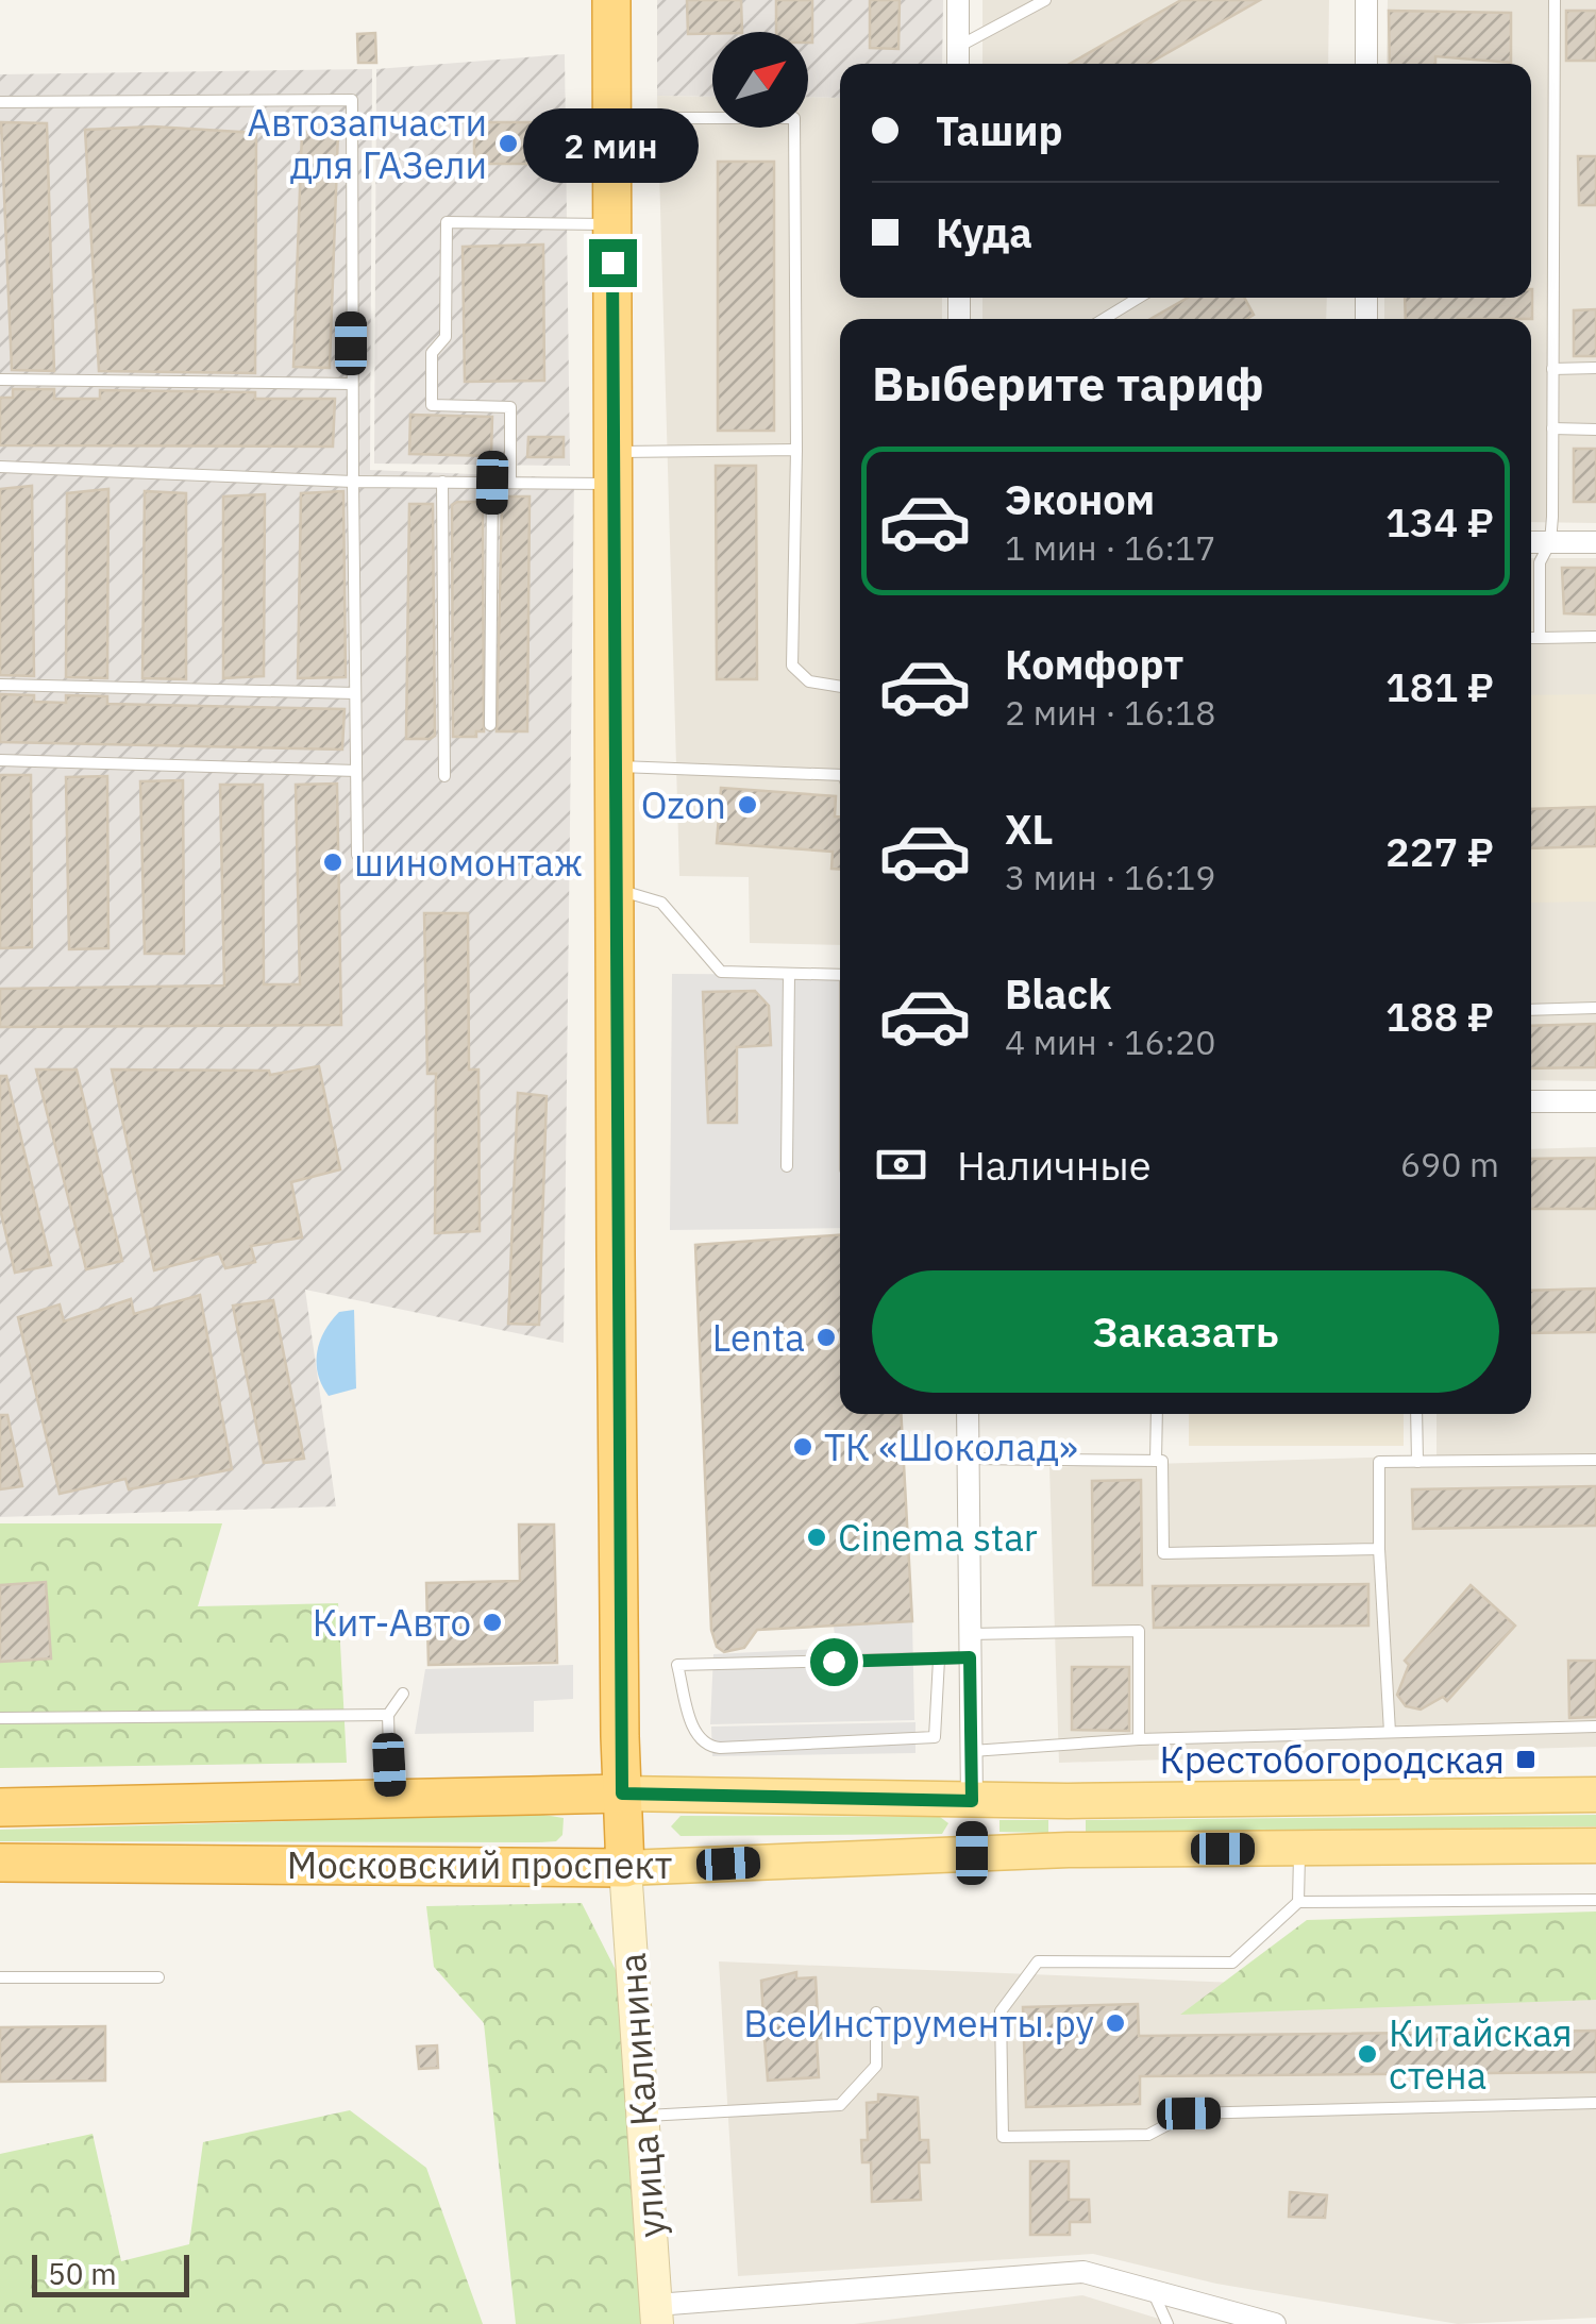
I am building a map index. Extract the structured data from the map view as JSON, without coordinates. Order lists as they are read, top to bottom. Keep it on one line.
{"streets":{"highway":["Московский проспект"],"main road":["улица Калинина"]},"crossings":[["Московский проспект","улица Калинина"]],"places":{"other":["Автозапчасти для ГАЗели","Ozon","шиномонтаж","Lenta","ТК «Шоколад»","Cinema star","Кит-Авто","ВсеИнструменты.ру","Китайская стена"],"transit":["Крестобогородская"]},"scale_bar":"50 m","north":"top right","page":{"banner":["Ташир","Куда"],"bubble":"2 мин","heading":"Выберите тариф","list":[{"name":"Эконом","note":"1 мин · 16:17","value":"134 ₽"},{"name":"Комфорт","note":"2 мин · 16:18","value":"181 ₽"},{"name":"XL","note":"3 мин · 16:19","value":"227 ₽"},{"name":"Black","note":"4 мин · 16:20","value":"188 ₽"}],"pay":["Наличные","690 m"],"buttons":"Заказать","scale":"50 m"}}
